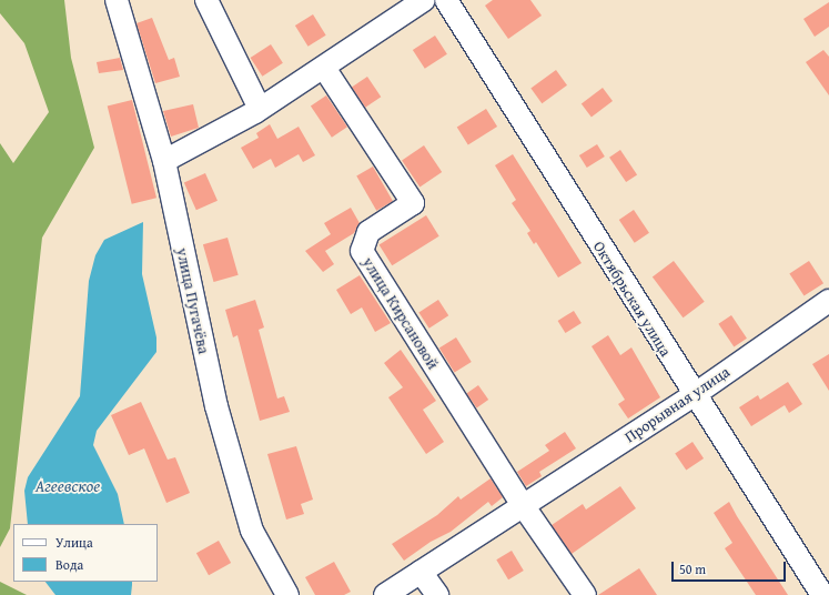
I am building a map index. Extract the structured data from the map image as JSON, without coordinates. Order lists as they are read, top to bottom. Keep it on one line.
{"streets":{"street":["Октябрьская улица","улица Пугачёва","улица Кирсановой","Прорывная улица"]},"crossings":[["Октябрьская улица","Прорывная улица"],["улица Кирсановой","Прорывная улица"]],"water":["Агеевское"],"legend":["Улица","Вода"],"scale_bar":"50 m"}
